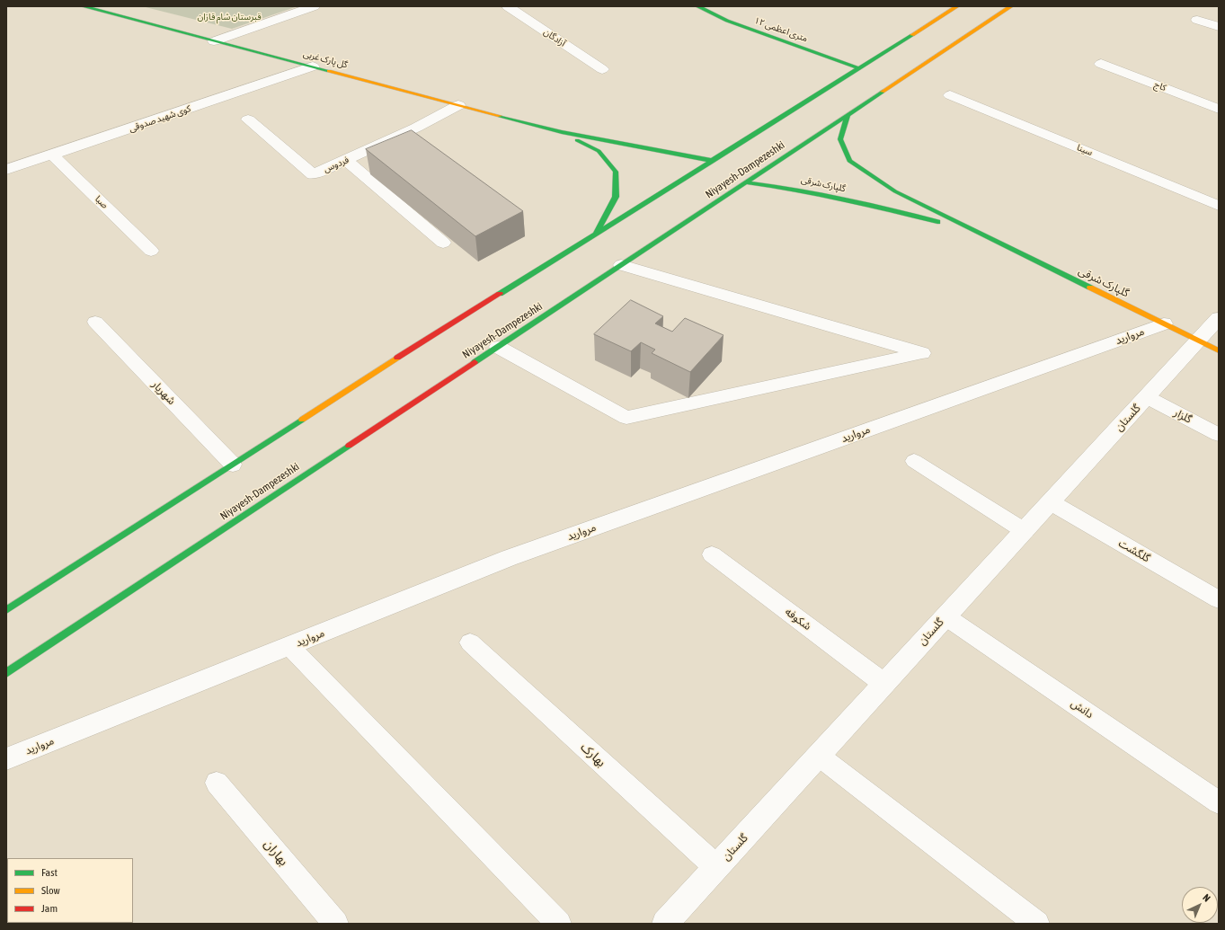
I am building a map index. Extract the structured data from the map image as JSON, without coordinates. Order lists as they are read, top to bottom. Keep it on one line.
{"streets":{"main road":["۱۲ متری اعظمی","گل پارک غربی","Niyayesh-Dampezeshki","گلپارک شرقی"],"street":["آزادگان","کاج","کوی شهید صدوقی","سینا","فردوس","صبا","مروارید","گلستان"],"lane":["شهریار","گلزار","گلگشت","شکوفه","دانش","بهارک","بهاران"]},"crossings":[["گل پارک غربی","کوی شهید صدوقی"],["گل پارک غربی","فردوس"],["کوی شهید صدوقی","صبا"],["Niyayesh-Dampezeshki","گلپارک شرقی"],["گلپارک شرقی","مروارید"],["گلپارک شرقی","گلستان"],["گلزار","گلستان"],["گلستان","گلگشت"],["گلستان","شکوفه"],["گلستان","دانش"],["گلستان","بهارک"]],"parks":["قبرستان شام قازان"],"legend":["Fast","Slow","Jam"],"north":"top right"}
